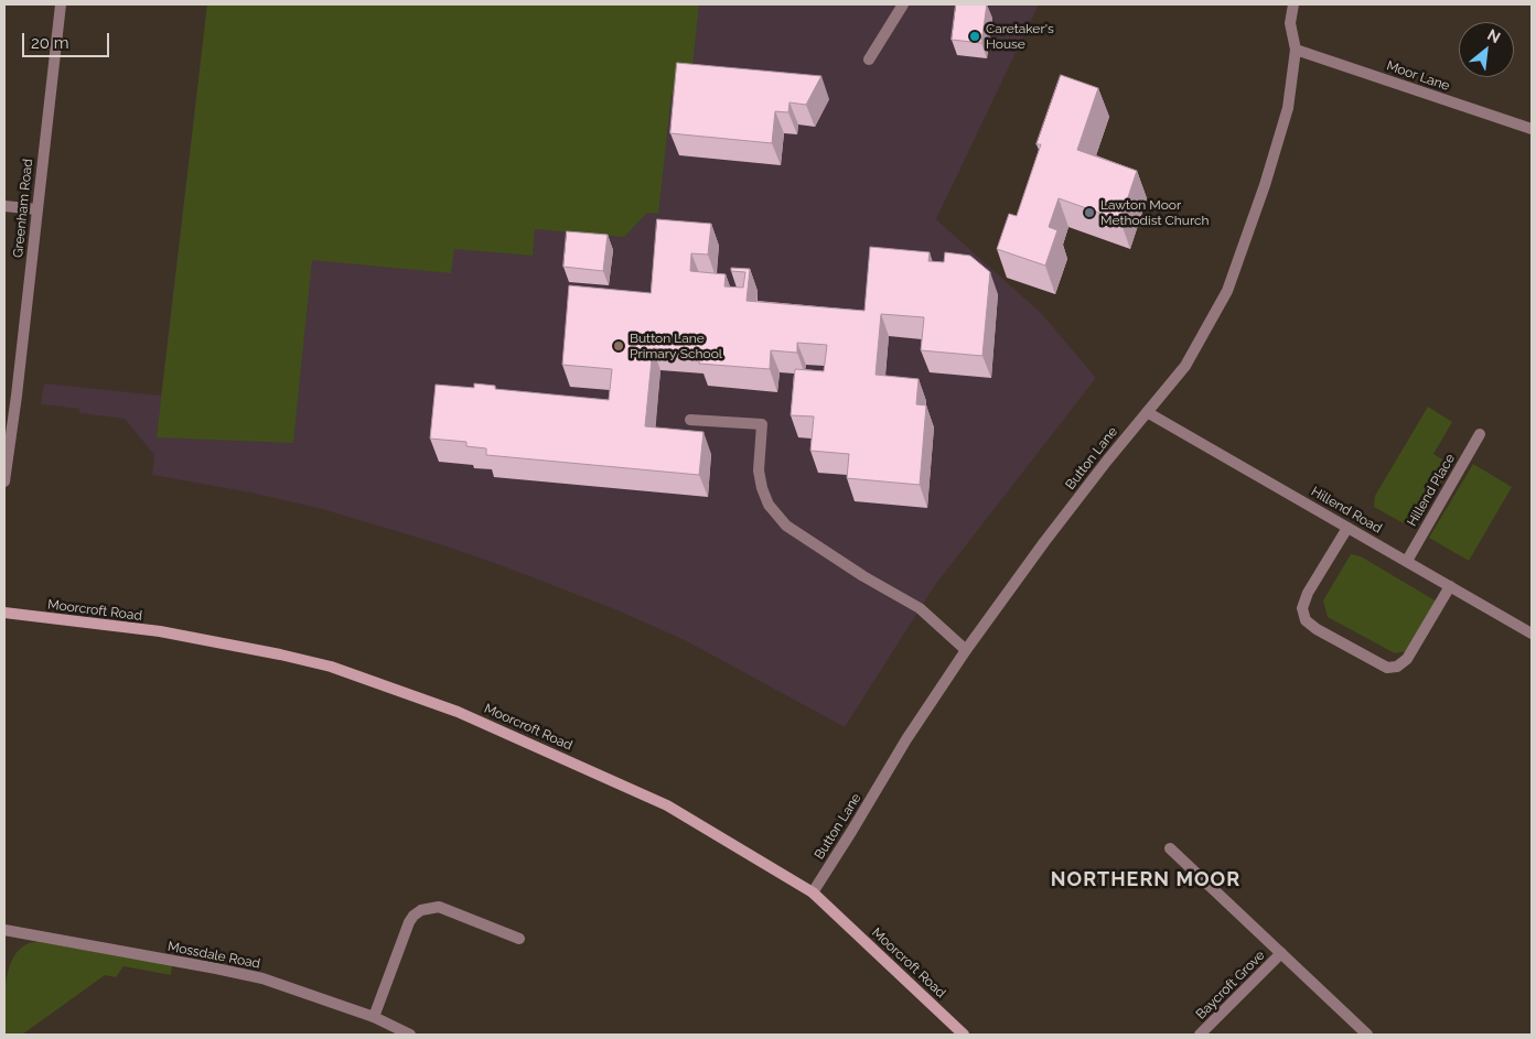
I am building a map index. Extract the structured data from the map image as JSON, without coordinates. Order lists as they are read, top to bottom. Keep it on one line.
{"streets":{"street":["Moor Lane","Greenham Road","Button Lane","Hillend Place","Hillend Road","Moorcroft Road","Mossdale Road","Baycroft Grove"]},"crossings":[["Moor Lane","Button Lane"],["Button Lane","Hillend Road"],["Button Lane","Moorcroft Road"],["Hillend Place","Hillend Road"]],"districts":["NORTHERN MOOR"],"places":["Caretaker's House","Lawton Moor Methodist Church","Button Lane Primary School"],"scale_bar":"20 m","north":"top right"}
